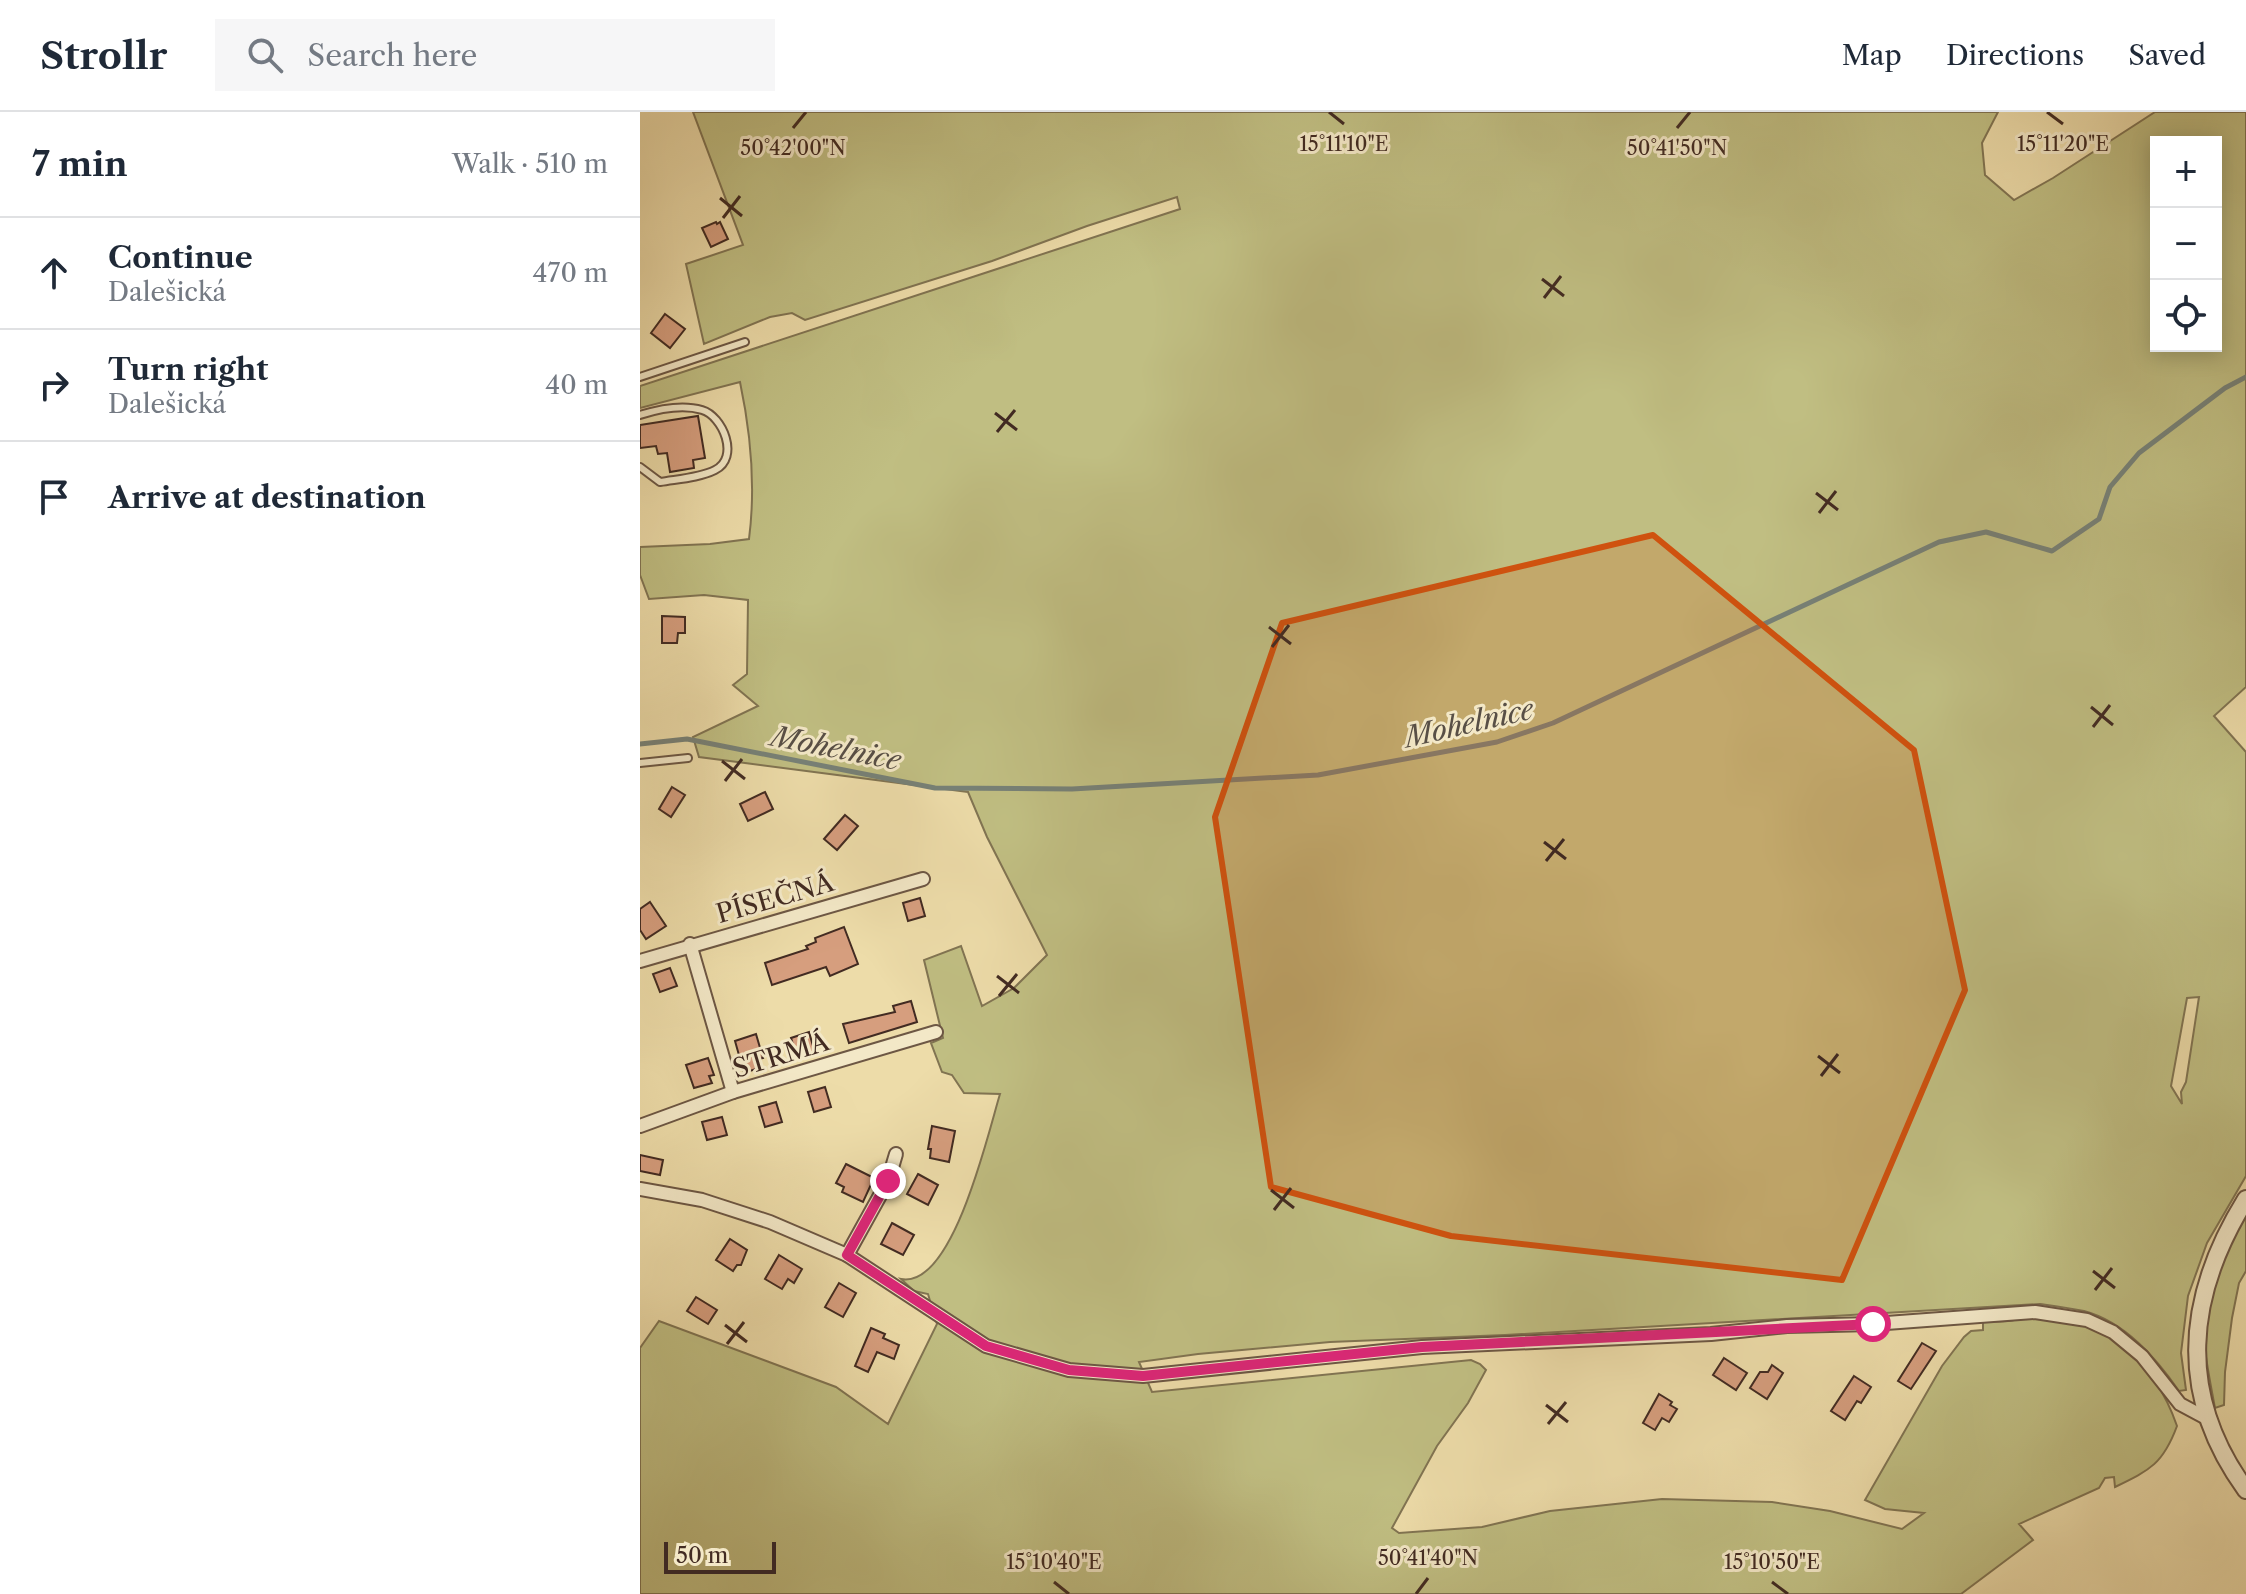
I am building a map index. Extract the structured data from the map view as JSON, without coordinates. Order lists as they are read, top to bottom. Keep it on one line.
{"streets":{"street":["PÍSEČNÁ","STRMÁ"]},"water":["Mohelnice"],"scale_bar":"50 m","page":{"header":"Strollr","search":"Search here","nav":["Map","Directions","Saved"],"heading":["7 min","Walk · 510 m"],"map_buttons":["+","−"],"list":[["Continue","Dalešická","470 m"],["Turn right","Dalešická","40 m"],"Arrive at destination"],"scale":"50 m"},"coordinates":["15°11'10\"E","15°11'20\"E","50°42'00\"N","50°41'50\"N","50°41'40\"N","15°10'40\"E","15°10'50\"E"]}
